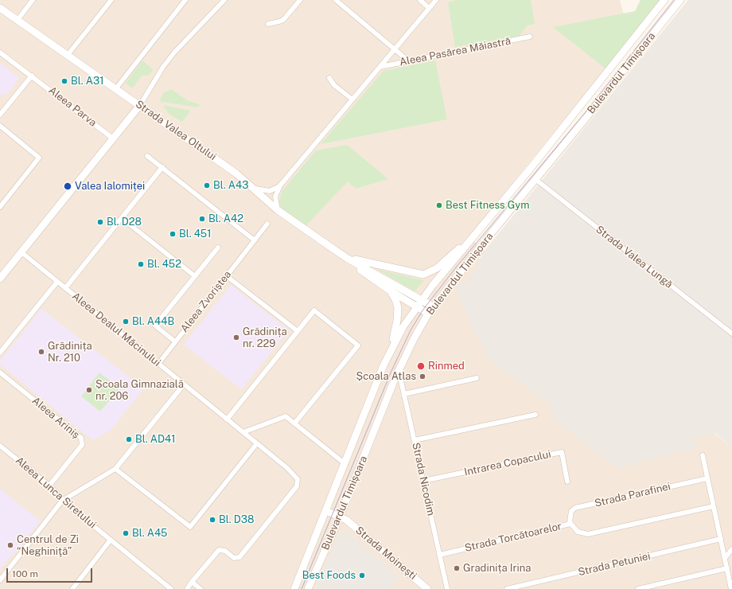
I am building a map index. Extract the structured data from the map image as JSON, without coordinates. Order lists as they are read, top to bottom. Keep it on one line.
{"streets":{"main road":["Bulevardul Timișoara","Strada Valea Oltului","Strada Moinești"],"street":["Aleea Pasărea Măiastră","Aleea Parva","Strada Valea Lungă","Aleea Zvoriștea","Aleea Dealul Măcinului","Aleea Ariniș","Intrarea Copacului","Strada Nicodim","Aleea Lunca Siretului","Strada Parafinei","Strada Torcătoarelor","Strada Petuniei"]},"crossings":[["Bulevardul Timișoara","Strada Valea Oltului"],["Bulevardul Timișoara","Strada Valea Lungă"],["Bulevardul Timișoara","Strada Nicodim"],["Bulevardul Timișoara","Strada Moinești"],["Aleea Zvoriștea","Aleea Dealul Măcinului"],["Aleea Ariniș","Aleea Lunca Siretului"],["Intrarea Copacului","Strada Nicodim"],["Strada Nicodim","Strada Torcătoarelor"],["Strada Parafinei","Strada Torcătoarelor"]],"places":["Bl. A31","Bl. A43","Valea Ialomiței","Best Fitness Gym","Bl. A42","Bl. D28","Bl. 451","Bl. 452","Bl. A44B","Grădinița nr. 229","Grădinița Nr. 210","Rinmed","Școala Atlas","Școala Gimnazială nr. 206","Bl. AD41","Bl. D38","Bl. A45","Centrul de Zi “Neghiniţă”","Gradinița Irina","Best Foods"],"scale_bar":"100 m"}
